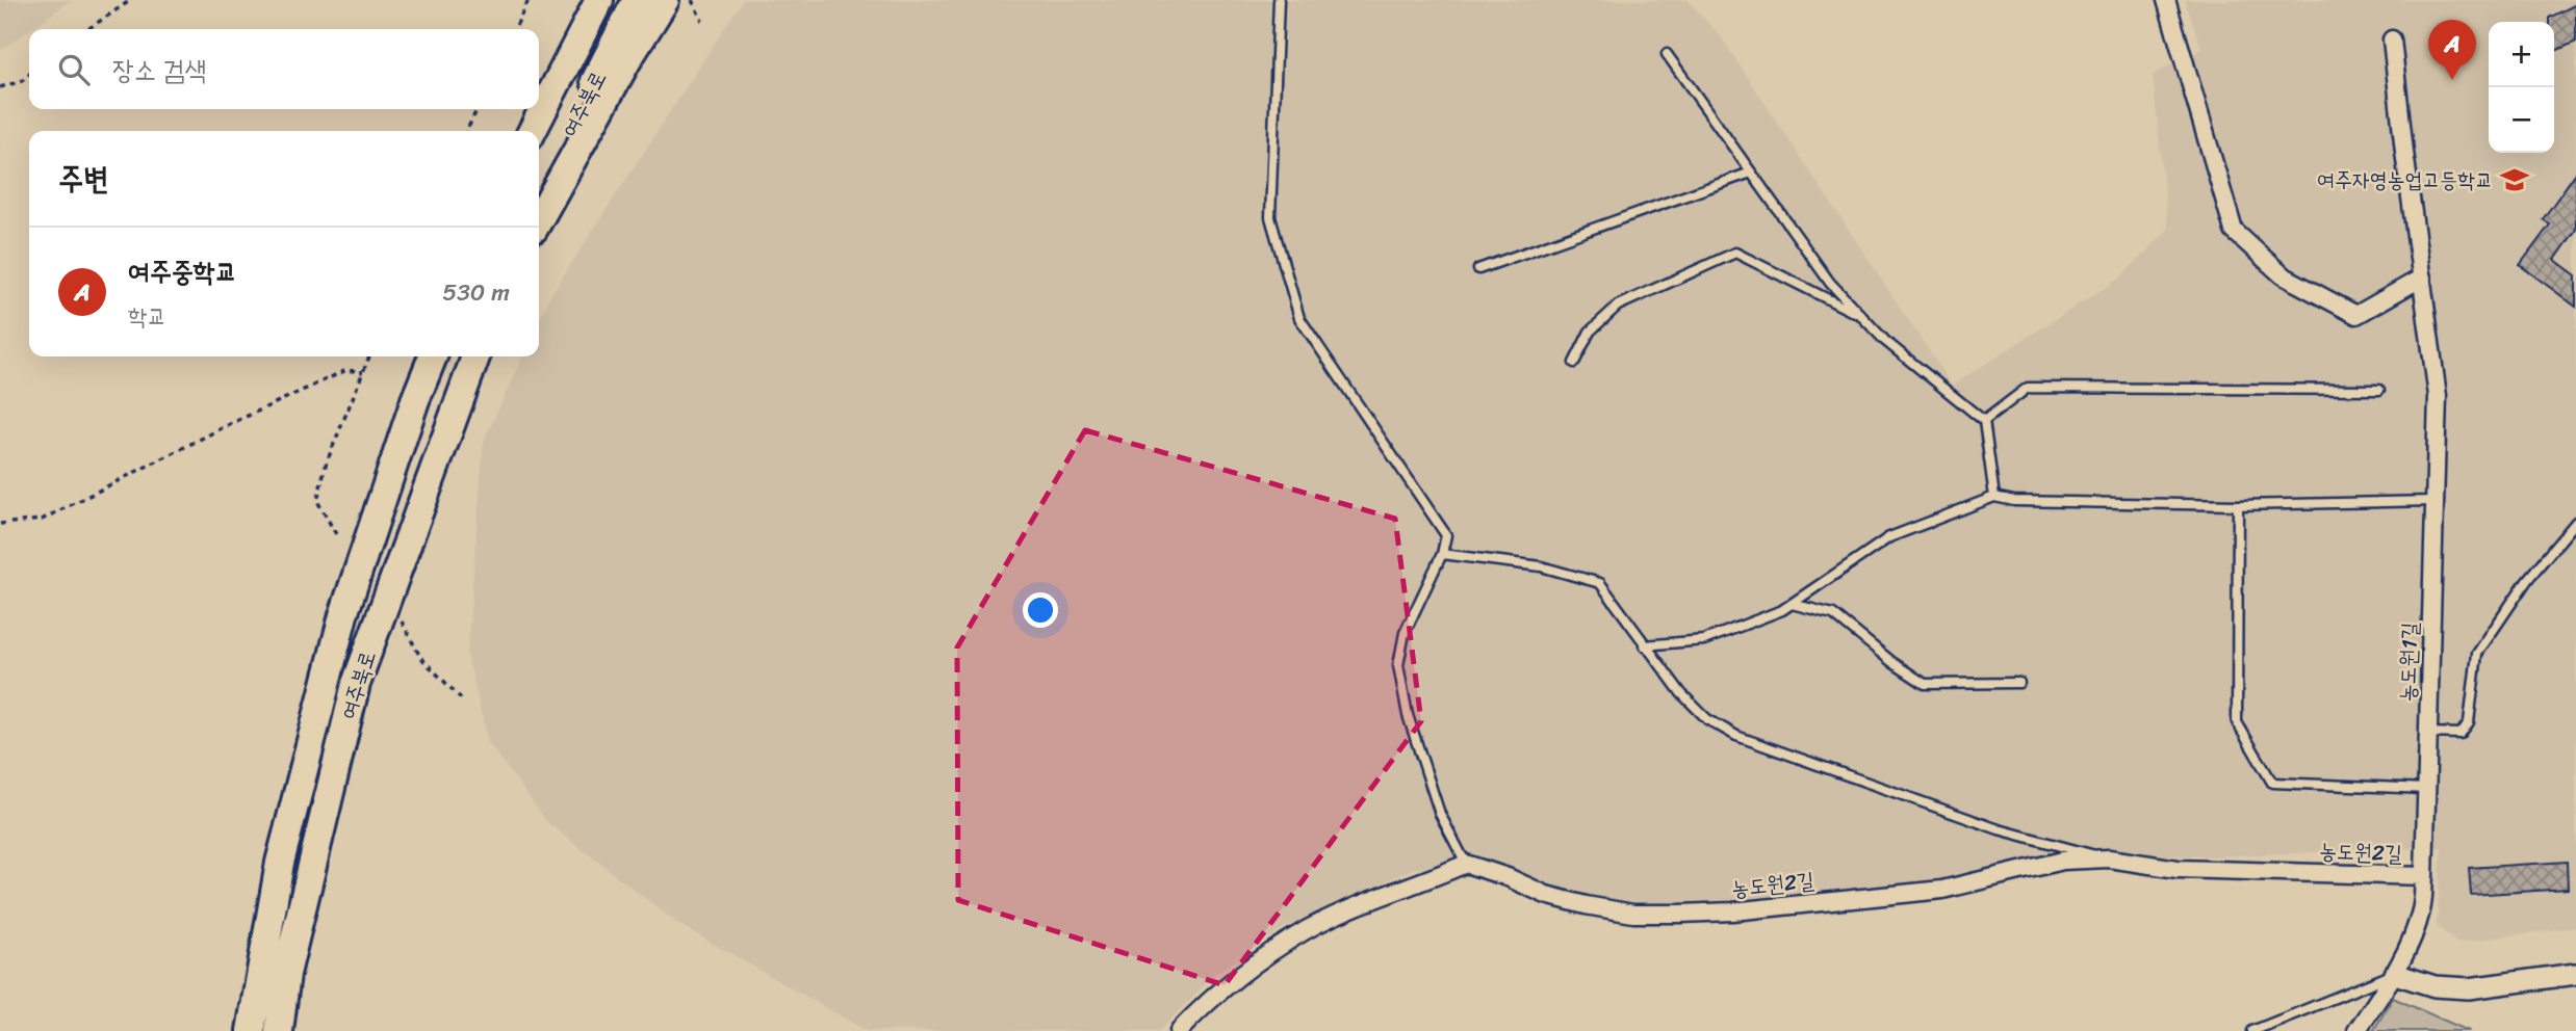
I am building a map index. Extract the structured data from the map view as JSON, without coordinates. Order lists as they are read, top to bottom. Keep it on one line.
{"streets":{"highway":["여주북로"],"street":["농도원1길","농도원2길"]},"crossings":[["농도원1길","농도원2길"]],"places":{"school or university":["여주자영농업고등학교"]},"page":{"pins":"A","map_buttons":["+","−"],"search":"장소 검색","heading":"주변","list":[{"mark":"A","name":"여주중학교","note":"학교","value":"530 m"}]}}
